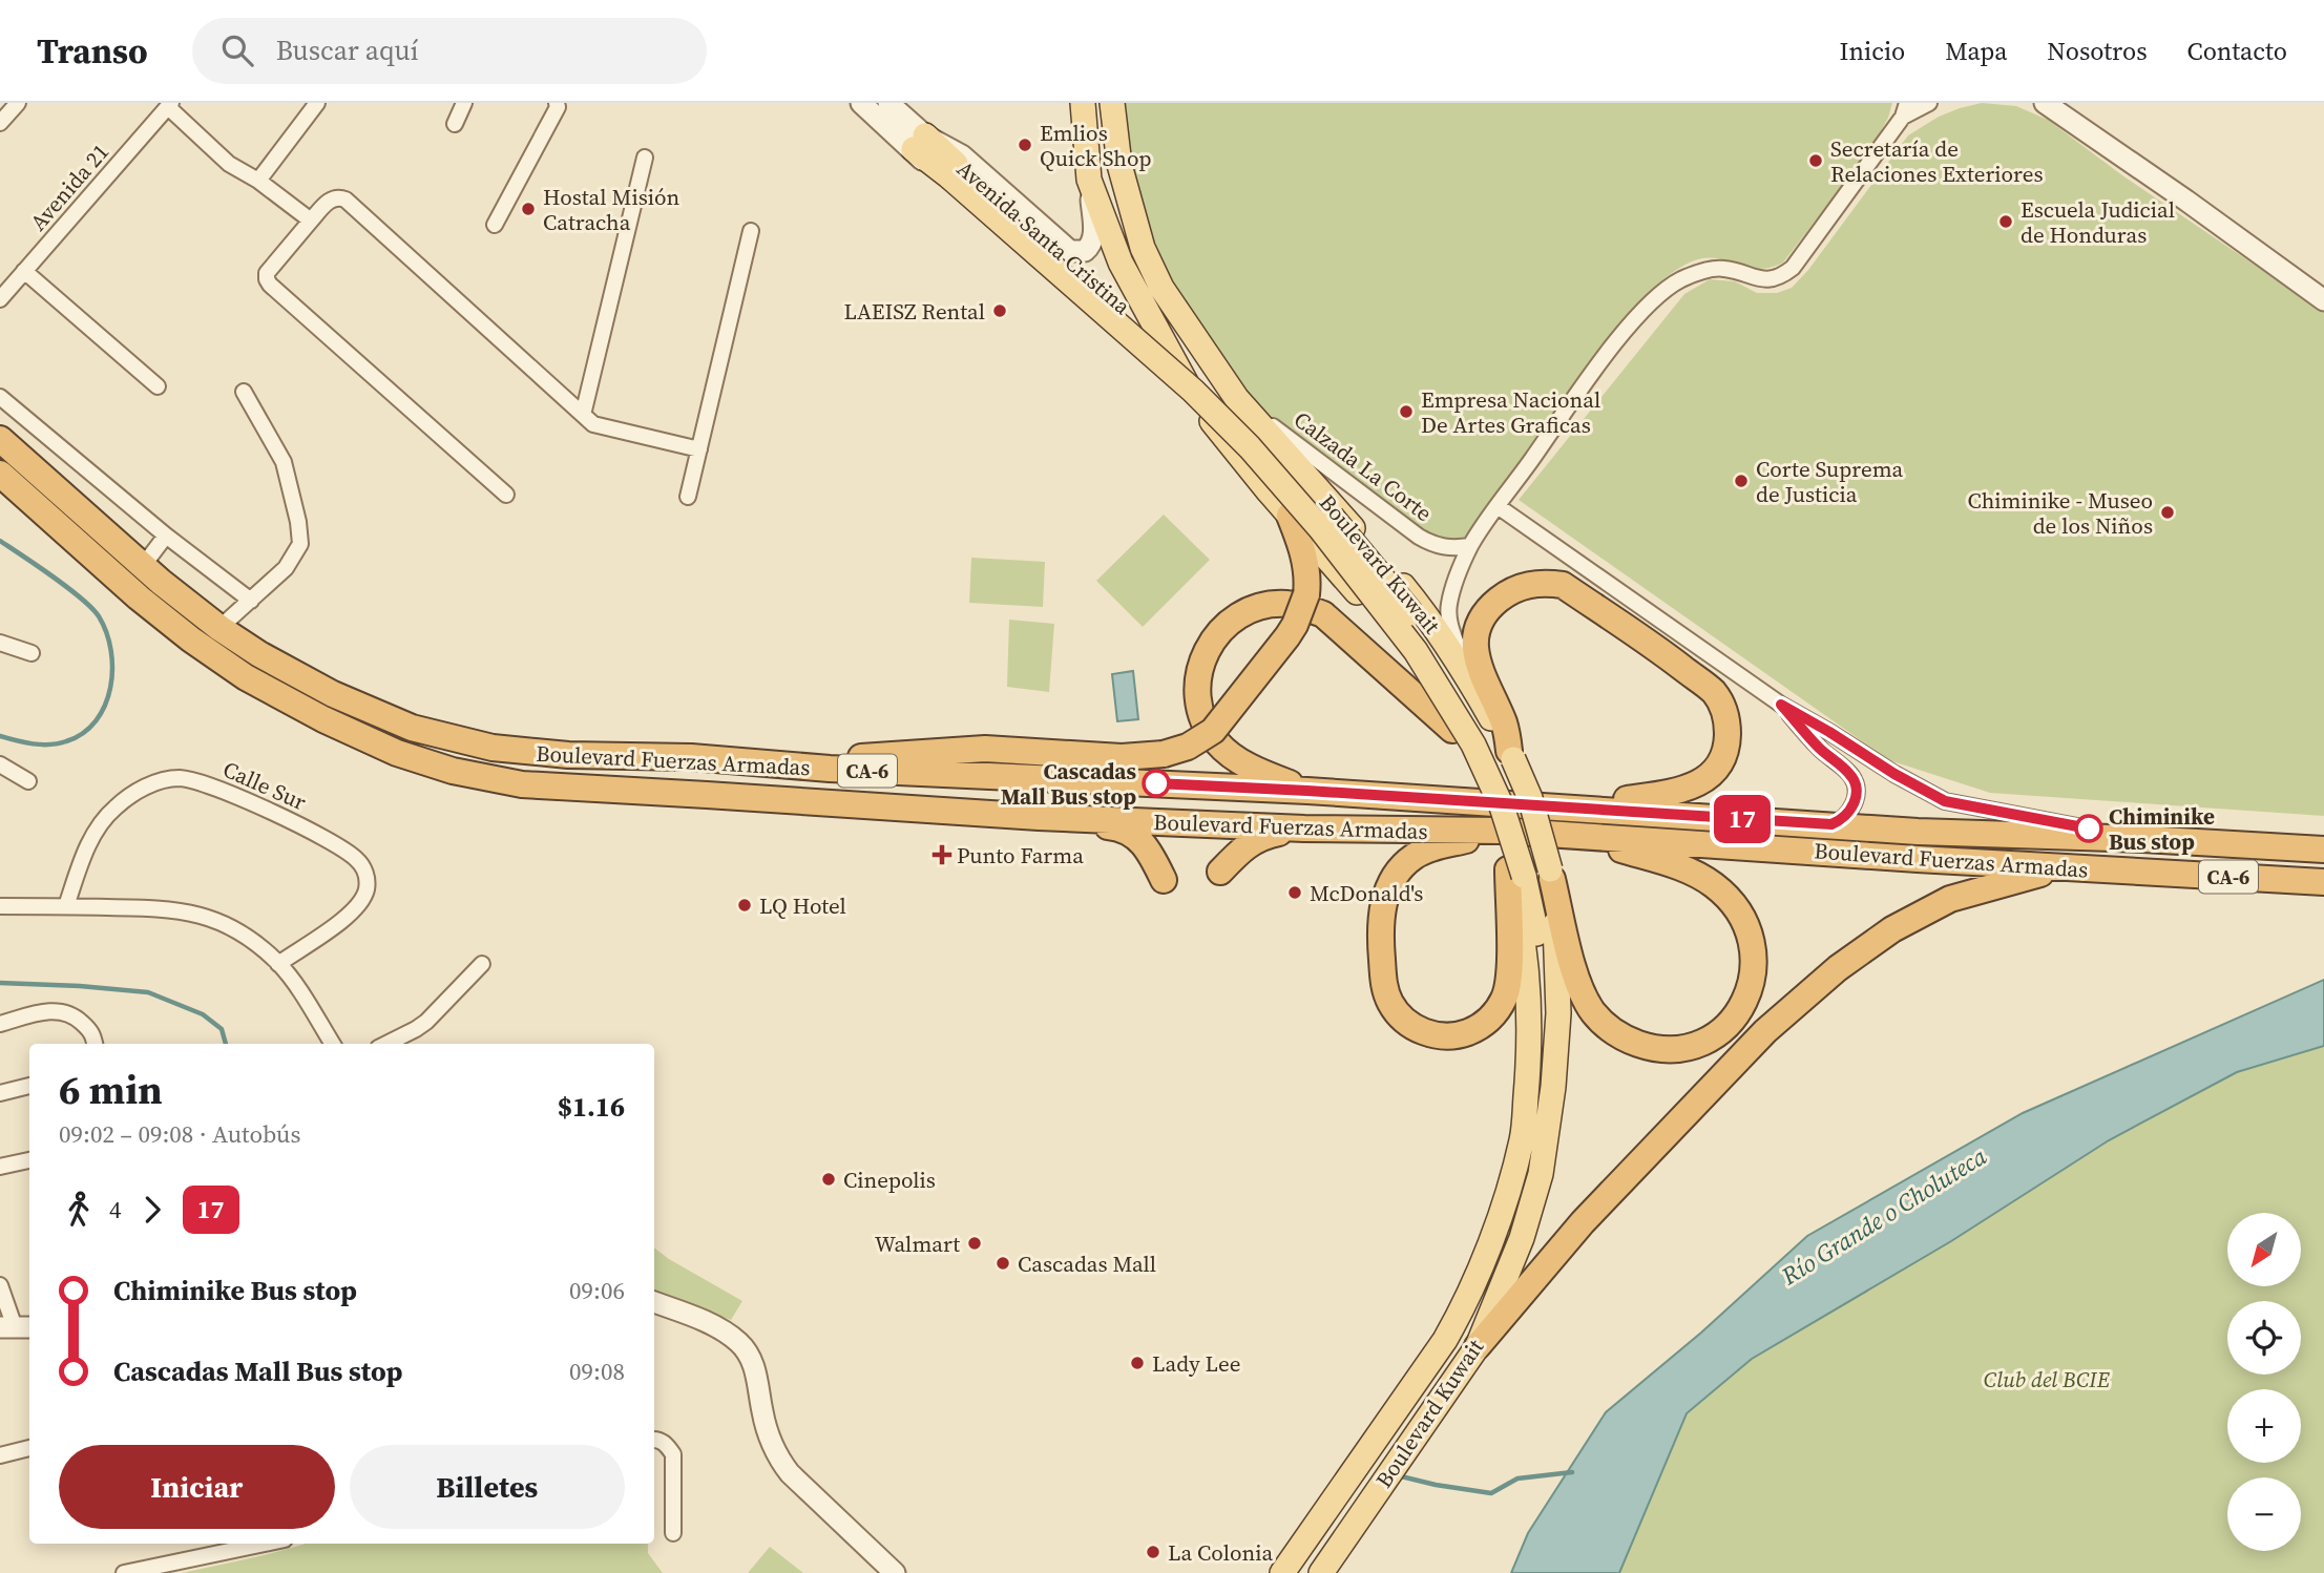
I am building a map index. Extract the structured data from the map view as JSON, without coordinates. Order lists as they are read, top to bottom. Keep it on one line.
{"streets":{"highway":["Boulevard Fuerzas Armadas","CA-6"],"main road":["Boulevard Kuwait"],"street":["Avenida 21","Avenida Santa Cristina","Calzada La Corte","Calle Sur"]},"crossings":[["Avenida Santa Cristina","Boulevard Kuwait"],["Calzada La Corte","Boulevard Kuwait"]],"water":["Río Grande o Choluteca"],"parks":["Club del BCIE"],"places":{"other":["Emlios Quick Shop","Secretaría de Relaciones Exteriores","Hostal Misión Catracha","Escuela Judicial de Honduras","LAEISZ Rental","Empresa Nacional De Artes Graficas","Corte Suprema de Justicia","Chiminike - Museo de los Niños","Cascadas Mall Bus stop","Chiminike Bus stop","McDonald's","LQ Hotel","Cinepolis","Walmart","Cascadas Mall","Lady Lee","La Colonia"],"health":["Punto Farma"]},"lines":["bus line 17"],"north":"bottom left","page":{"header":"Transo","search":"Buscar aquí","nav":["Inicio","Mapa","Nosotros","Contacto"],"on_map":"17","heading":["6 min","09:02 – 09:08 · Autobús","$1.16"],"legs":["4","17"],"map_buttons":["+","−"],"list":[{"name":"Chiminike Bus stop","value":"09:06"},{"name":"Cascadas Mall Bus stop","value":"09:08"}],"buttons":["Iniciar","Billetes"]}}
